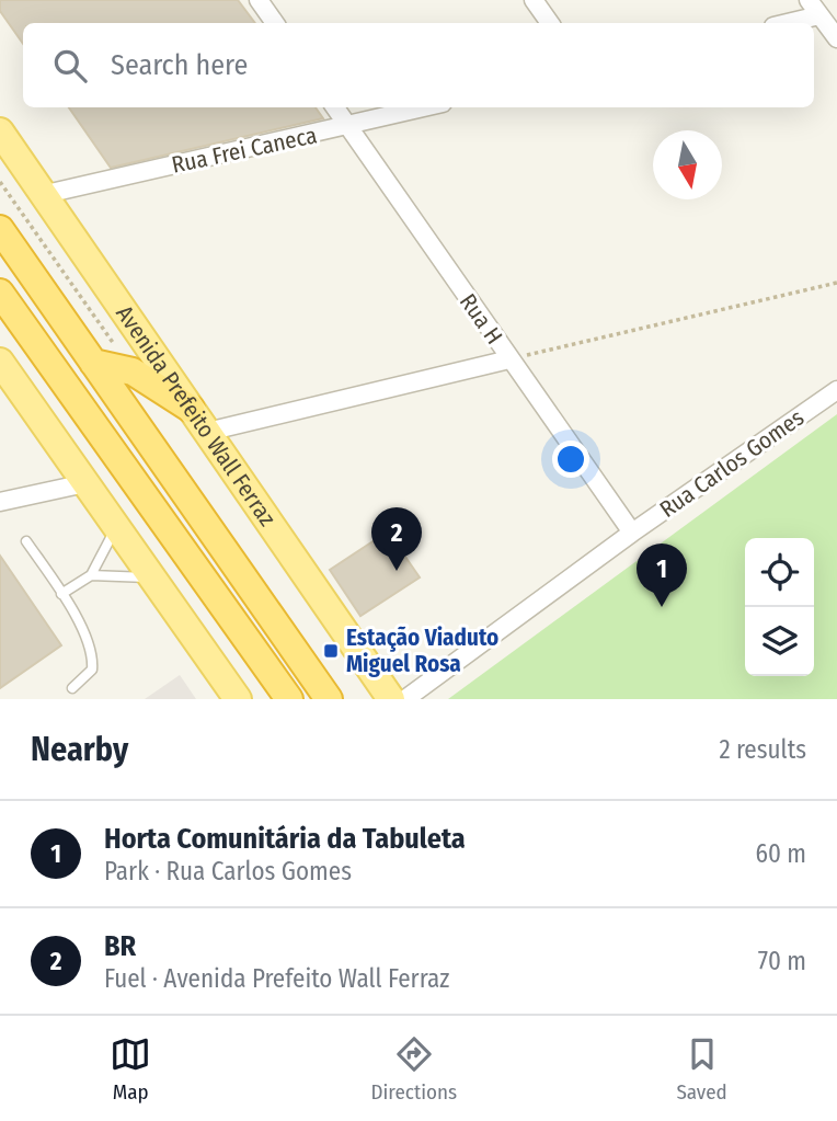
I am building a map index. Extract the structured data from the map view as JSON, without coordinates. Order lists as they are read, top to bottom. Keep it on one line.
{"streets":{"main road":["Avenida Prefeito Wall Ferraz"],"street":["Rua Frei Caneca","Rua H","Rua Carlos Gomes"]},"crossings":[["Rua Frei Caneca","Rua H"],["Rua Frei Caneca","Avenida Prefeito Wall Ferraz"],["Rua H","Rua Carlos Gomes"]],"places":{"transit":["Estação Viaduto Miguel Rosa"]},"north":"bottom","page":{"search":"Search here","pins":["2","1"],"heading":["Nearby","2 results"],"list":[{"mark":"1","name":"Horta Comunitária da Tabuleta","note":"Park · Rua Carlos Gomes","value":"60 m"},{"mark":"2","name":"BR","note":"Fuel · Avenida Prefeito Wall Ferraz","value":"70 m"}],"nav":["Map","Directions","Saved"]}}
